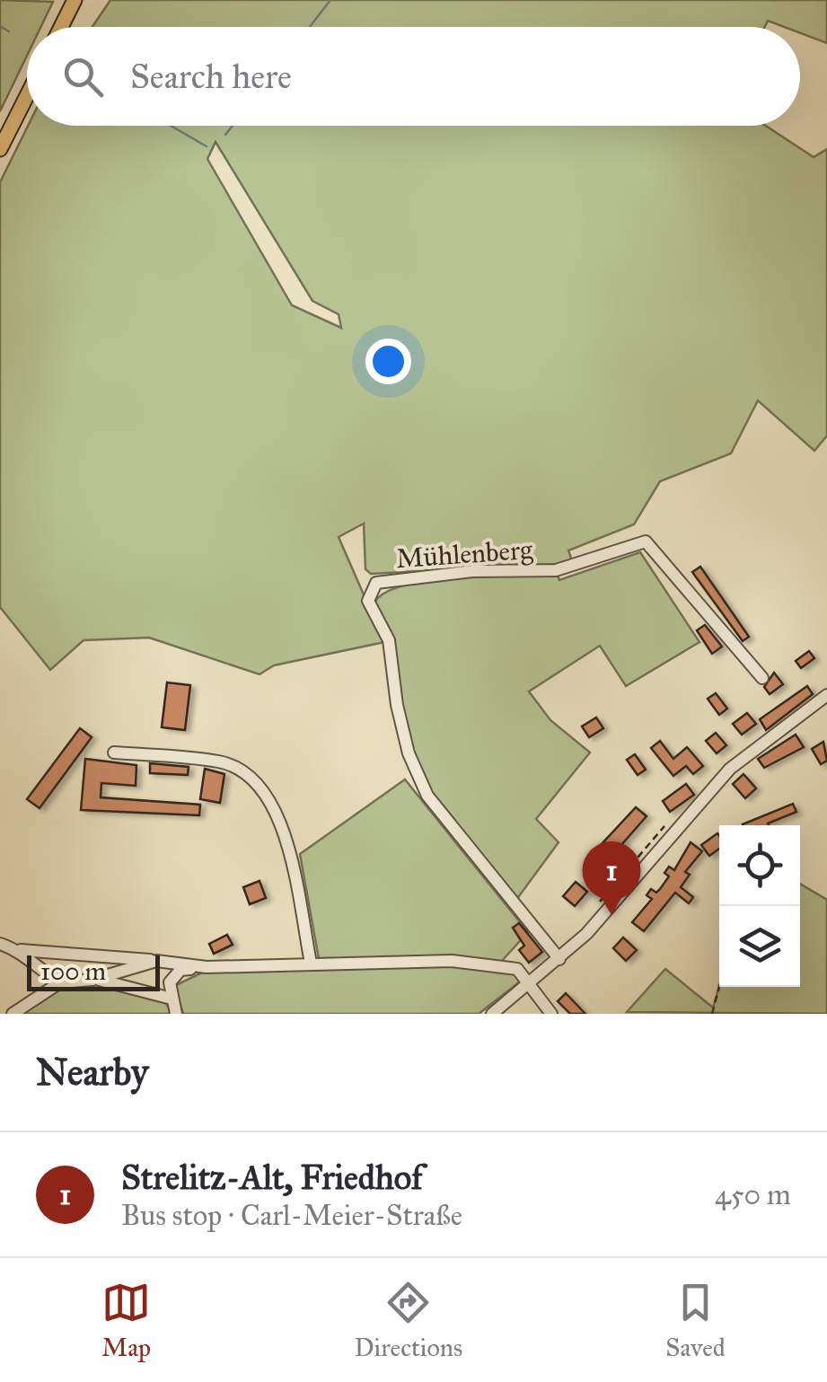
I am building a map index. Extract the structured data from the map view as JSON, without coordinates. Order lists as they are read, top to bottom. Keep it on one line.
{"streets":{"street":["Mühlenberg"]},"scale_bar":"100 m","page":{"search":"Search here","pins":"1","scale":"100 m","heading":"Nearby","list":[{"mark":"1","name":"Strelitz-Alt, Friedhof","note":"Bus stop · Carl-Meier-Straße","value":"450 m"}],"nav":["Map","Directions","Saved"]}}
